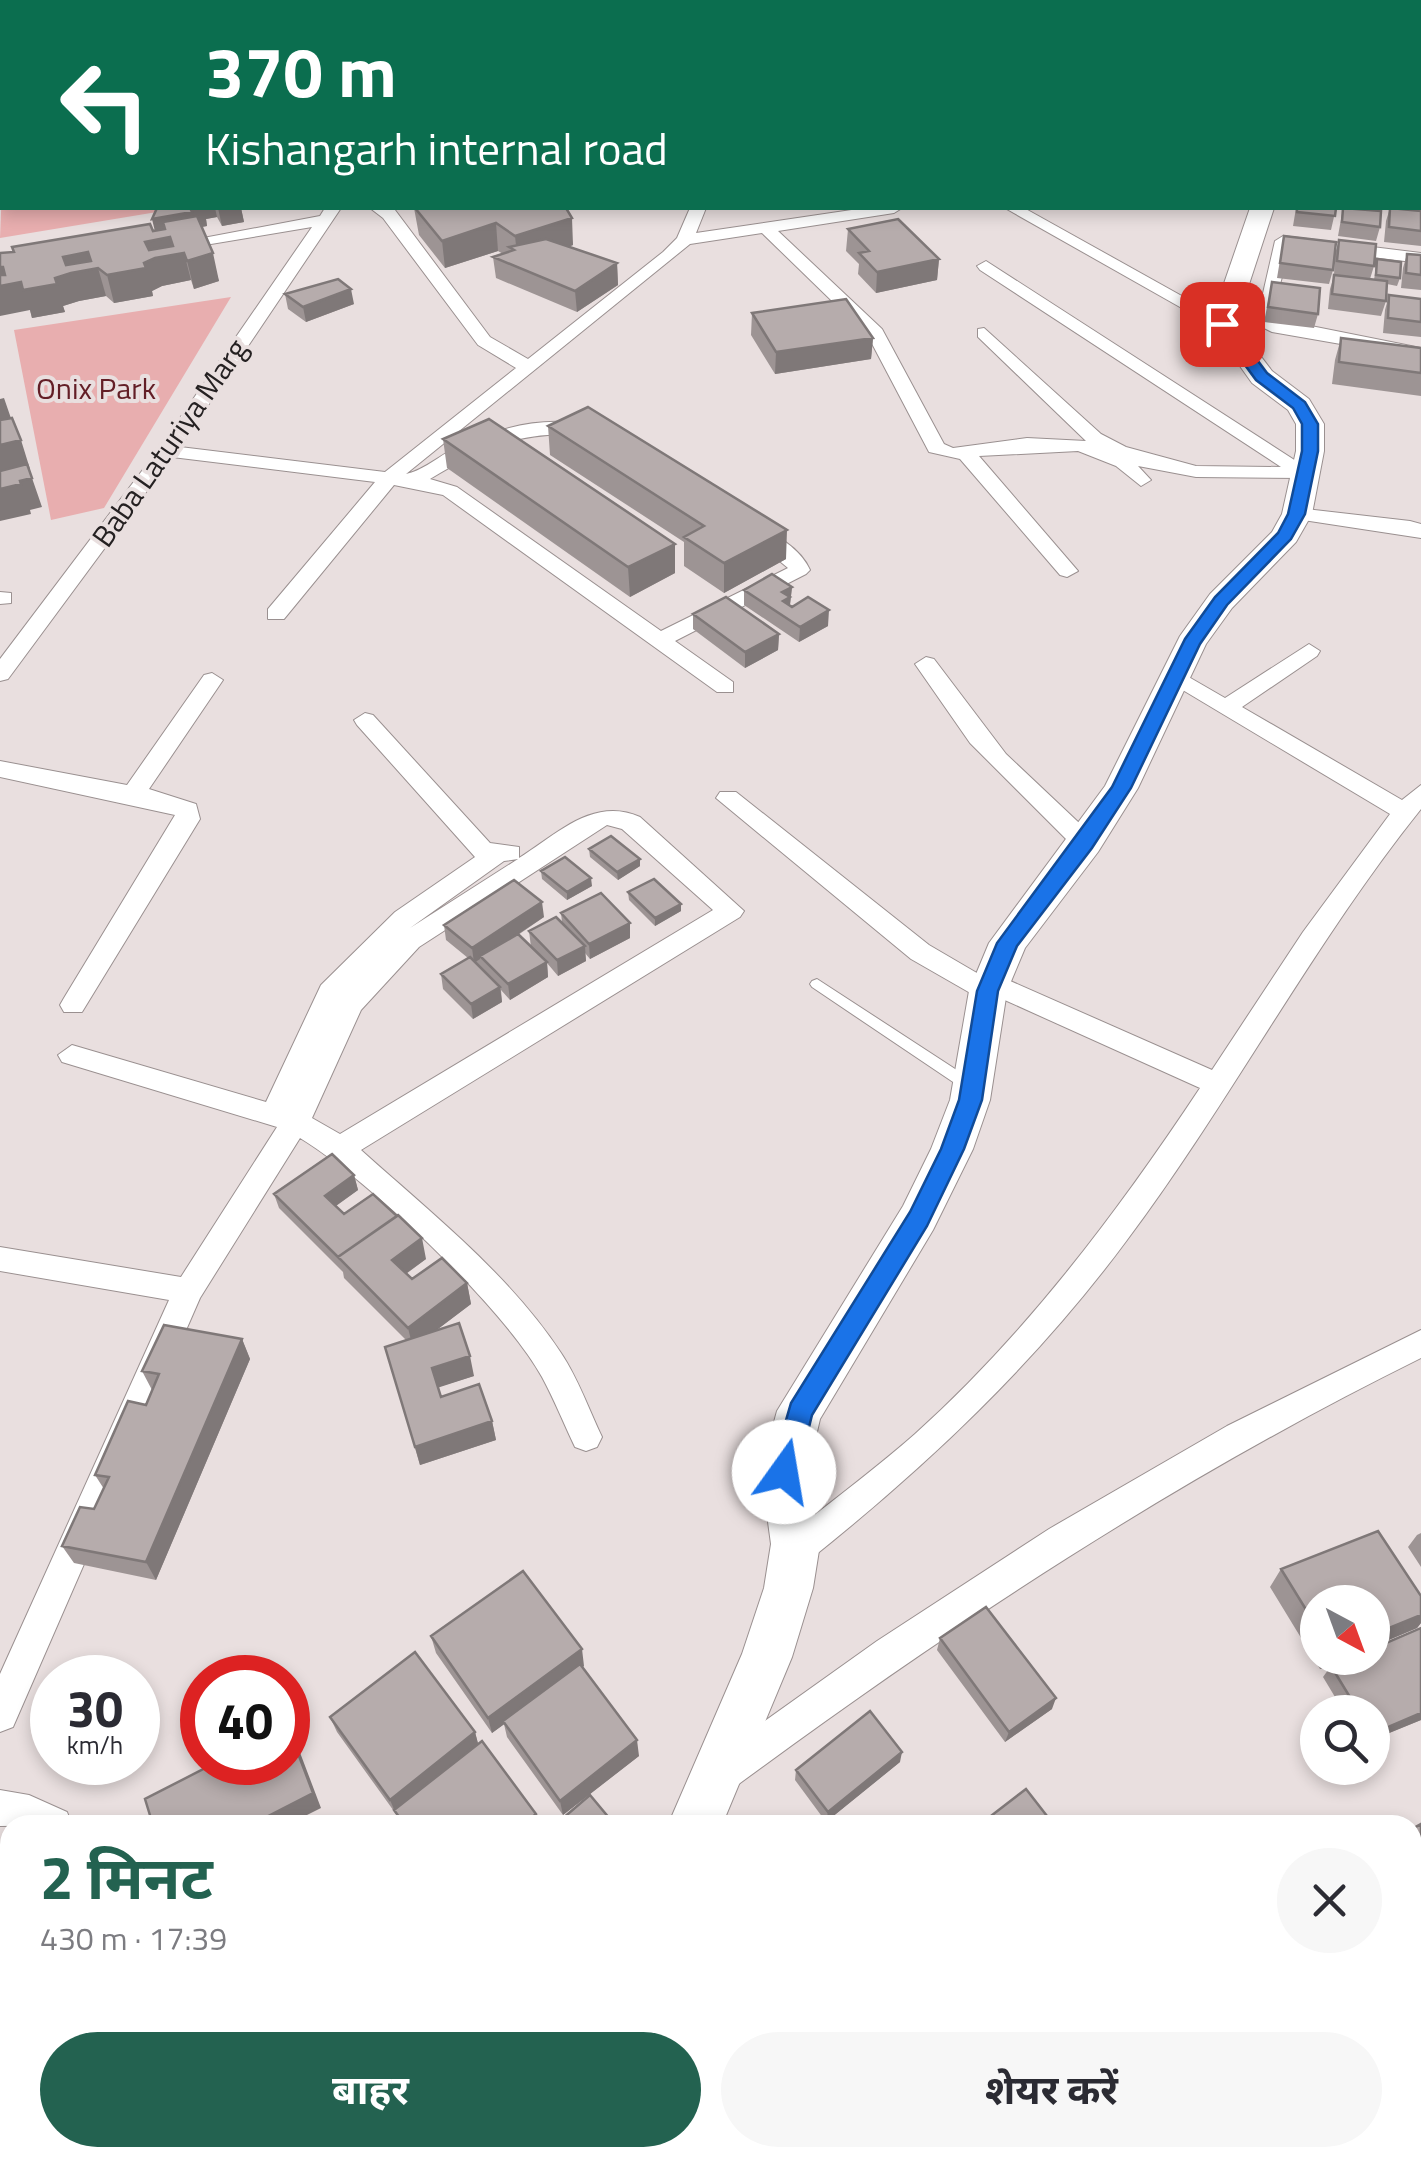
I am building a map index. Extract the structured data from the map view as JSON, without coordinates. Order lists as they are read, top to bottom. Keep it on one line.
{"streets":{"street":["Baba Laturiya Marg"]},"parks":["Onix Park"],"north":"bottom right","page":{"turn":["370 m","Kishangarh internal road"],"speed":"30 km/h","limit":"40","heading":["2 मिनट","430 m · 17:39"],"buttons":["बाहर","शेयर करें"]}}
